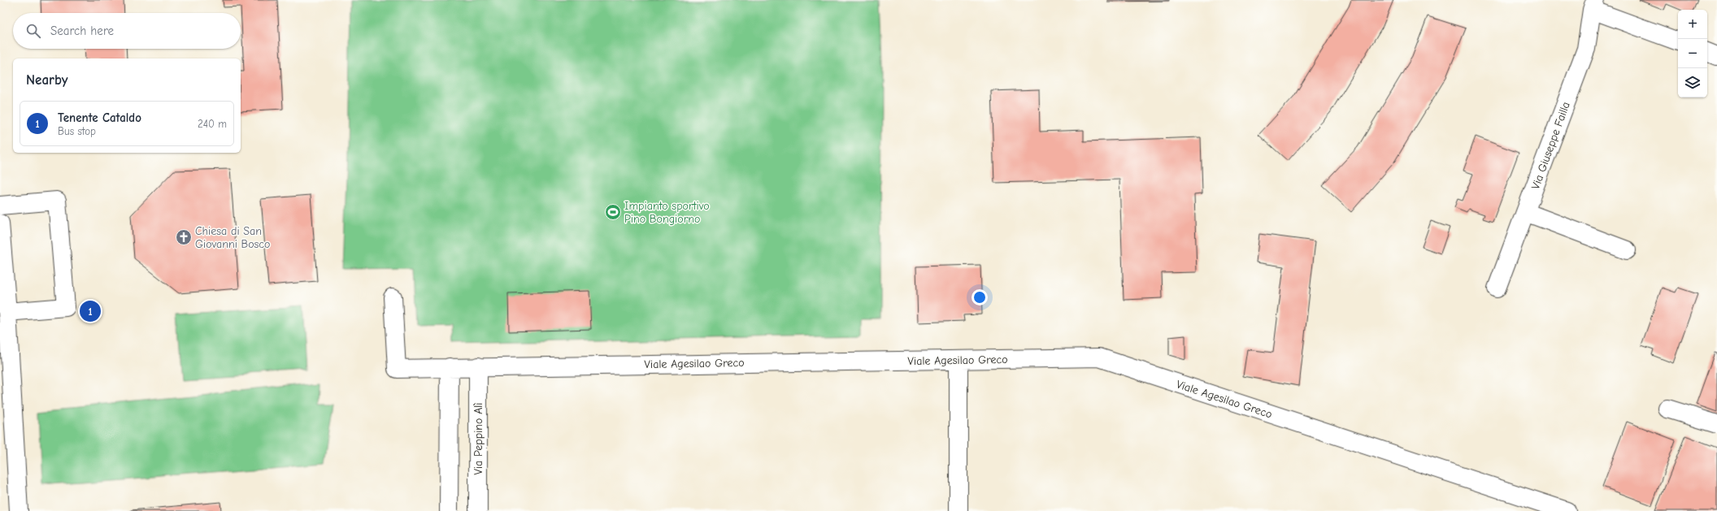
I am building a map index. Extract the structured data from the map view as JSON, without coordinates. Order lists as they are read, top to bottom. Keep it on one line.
{"streets":{"street":["Via Giuseppe Failla","Viale Agesilao Greco","Via Peppino Alì"]},"crossings":[["Viale Agesilao Greco","Via Peppino Alì"]],"places":{"sports":["Impianto sportivo Pino Bongiorno"],"church":["Chiesa di San Giovanni Bosco"]},"page":{"map_buttons":["+","−"],"search":"Search here","heading":"Nearby","list":[{"mark":"1","name":"Tenente Cataldo","note":"Bus stop","value":"240 m"}],"pins":"1"}}
